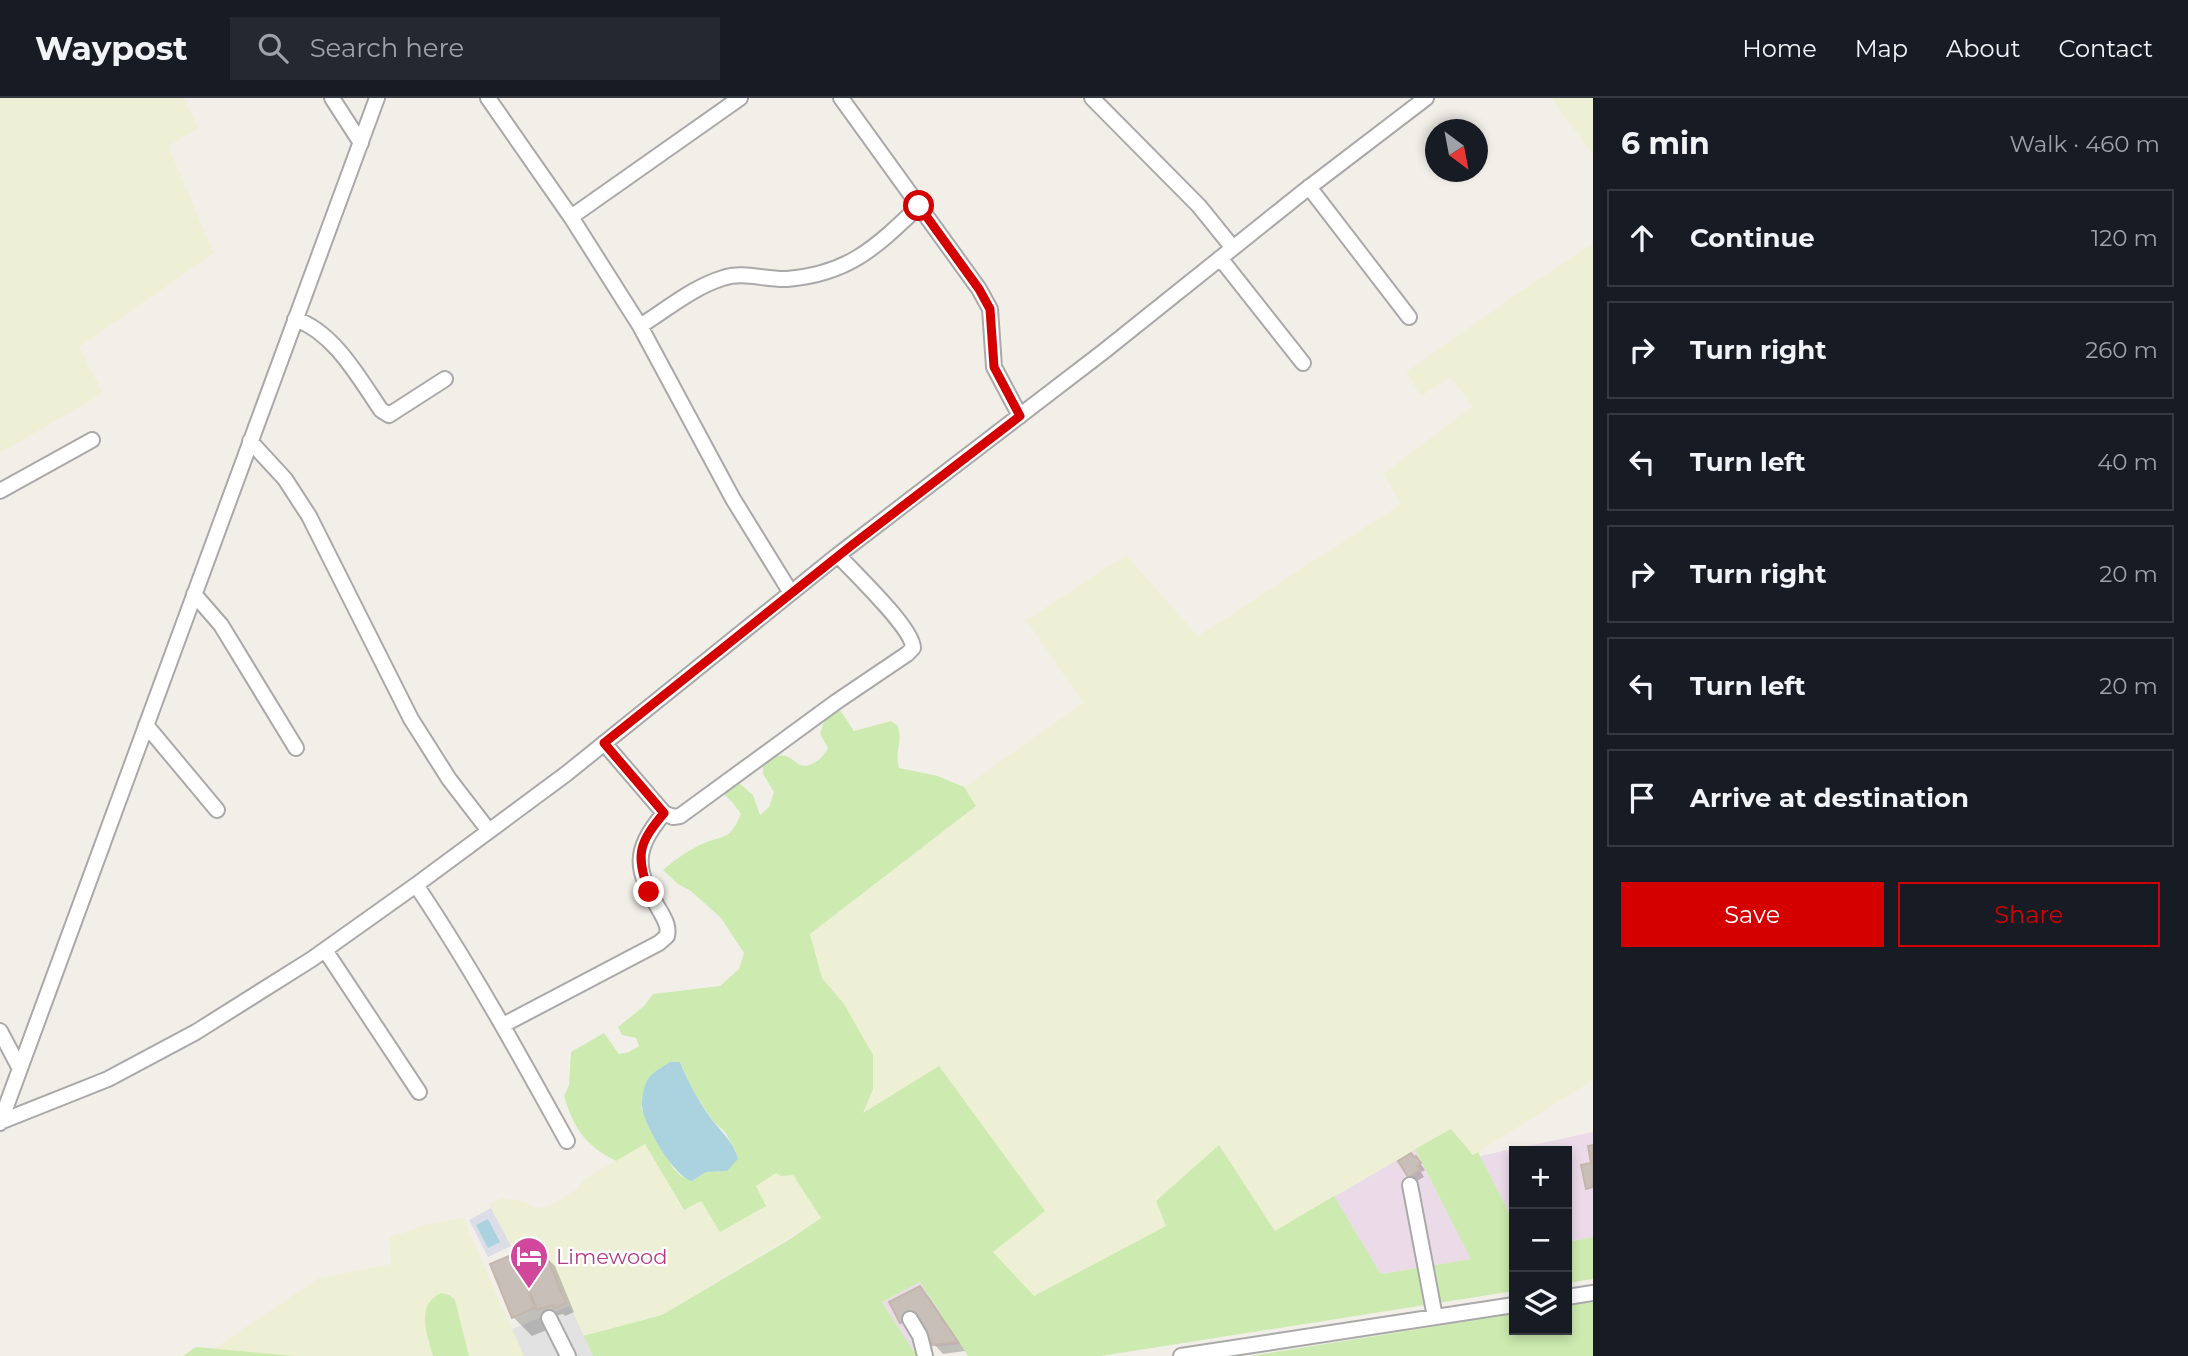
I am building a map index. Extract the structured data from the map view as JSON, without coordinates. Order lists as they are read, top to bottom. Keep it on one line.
{"places":{"hotel":["Limewood"]},"north":"bottom right","page":{"header":"Waypost","search":"Search here","nav":["Home","Map","About","Contact"],"heading":["6 min","Walk · 460 m"],"list":[["Continue","120 m"],["Turn right","260 m"],["Turn left","40 m"],["Turn right","20 m"],["Turn left","20 m"],"Arrive at destination"],"buttons":["Save","Share"],"map_buttons":["+","−"]}}
